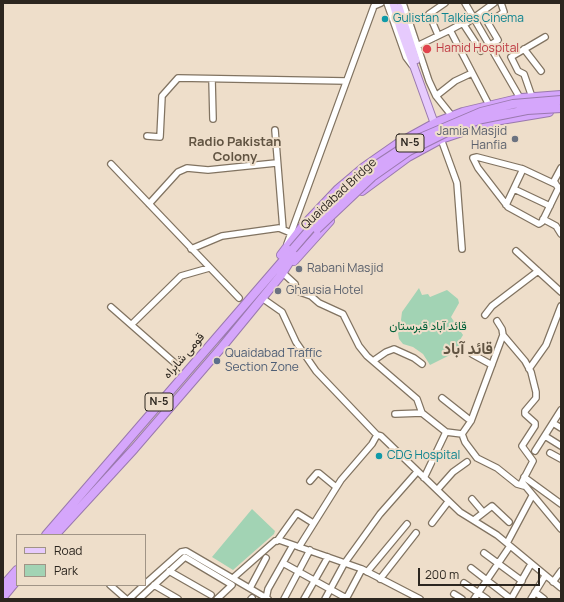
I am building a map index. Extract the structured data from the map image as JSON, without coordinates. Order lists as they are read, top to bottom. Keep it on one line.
{"streets":{"highway":["N-5","Quaidabad Bridge","قومی شاہراہ"]},"crossings":[["Quaidabad Bridge","قومی شاہراہ"]],"districts":["Radio Pakistan Colony","قائد آباد"],"parks":["قائد آباد قبرستان"],"places":["Gulistan Talkies Cinema","Hamid Hospital","Jamia Masjid Hanfia","Rabani Masjid","Ghausia Hotel","Quaidabad Traffic Section Zone","CDG Hospital"],"legend":["Road","Park"],"scale_bar":"200 m"}
